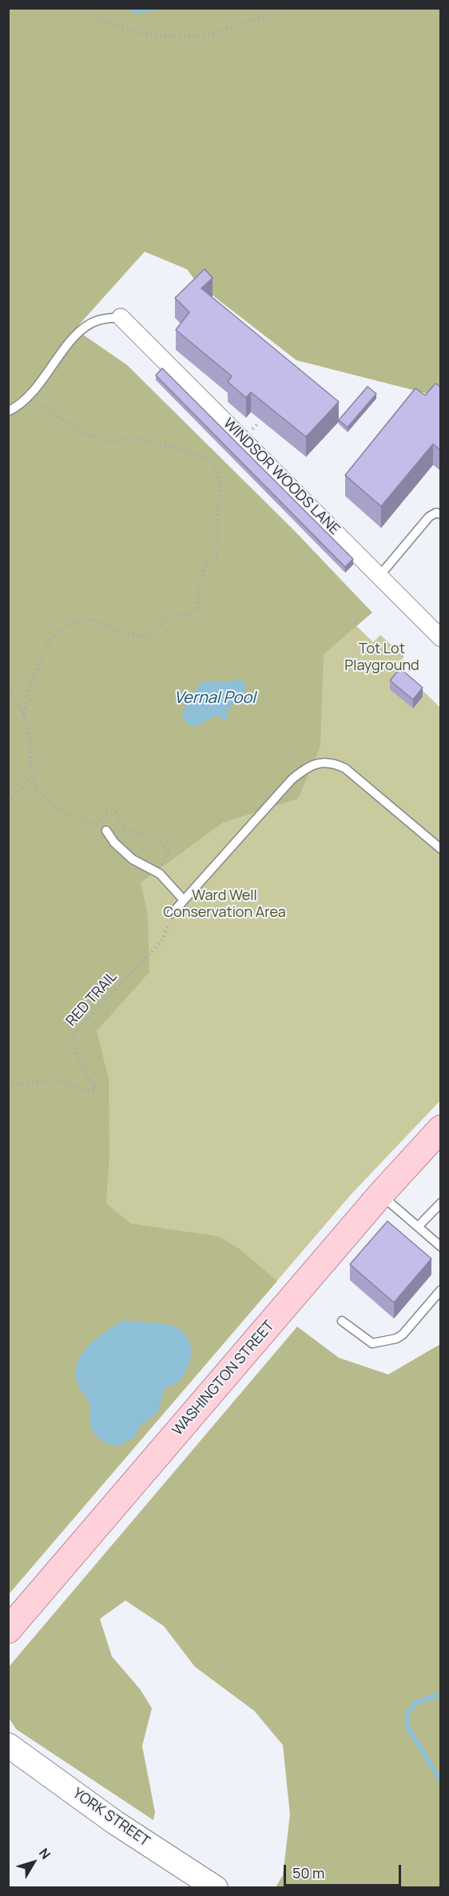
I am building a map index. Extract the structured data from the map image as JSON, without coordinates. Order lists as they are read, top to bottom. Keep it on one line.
{"streets":{"main road":["WASHINGTON STREET"],"street":["WINDSOR WOODS LANE","YORK STREET"],"path":["RED TRAIL"]},"water":["Vernal Pool"],"parks":["Tot Lot Playground","Ward Well Conservation Area"],"scale_bar":"50 m","north":"top right"}
